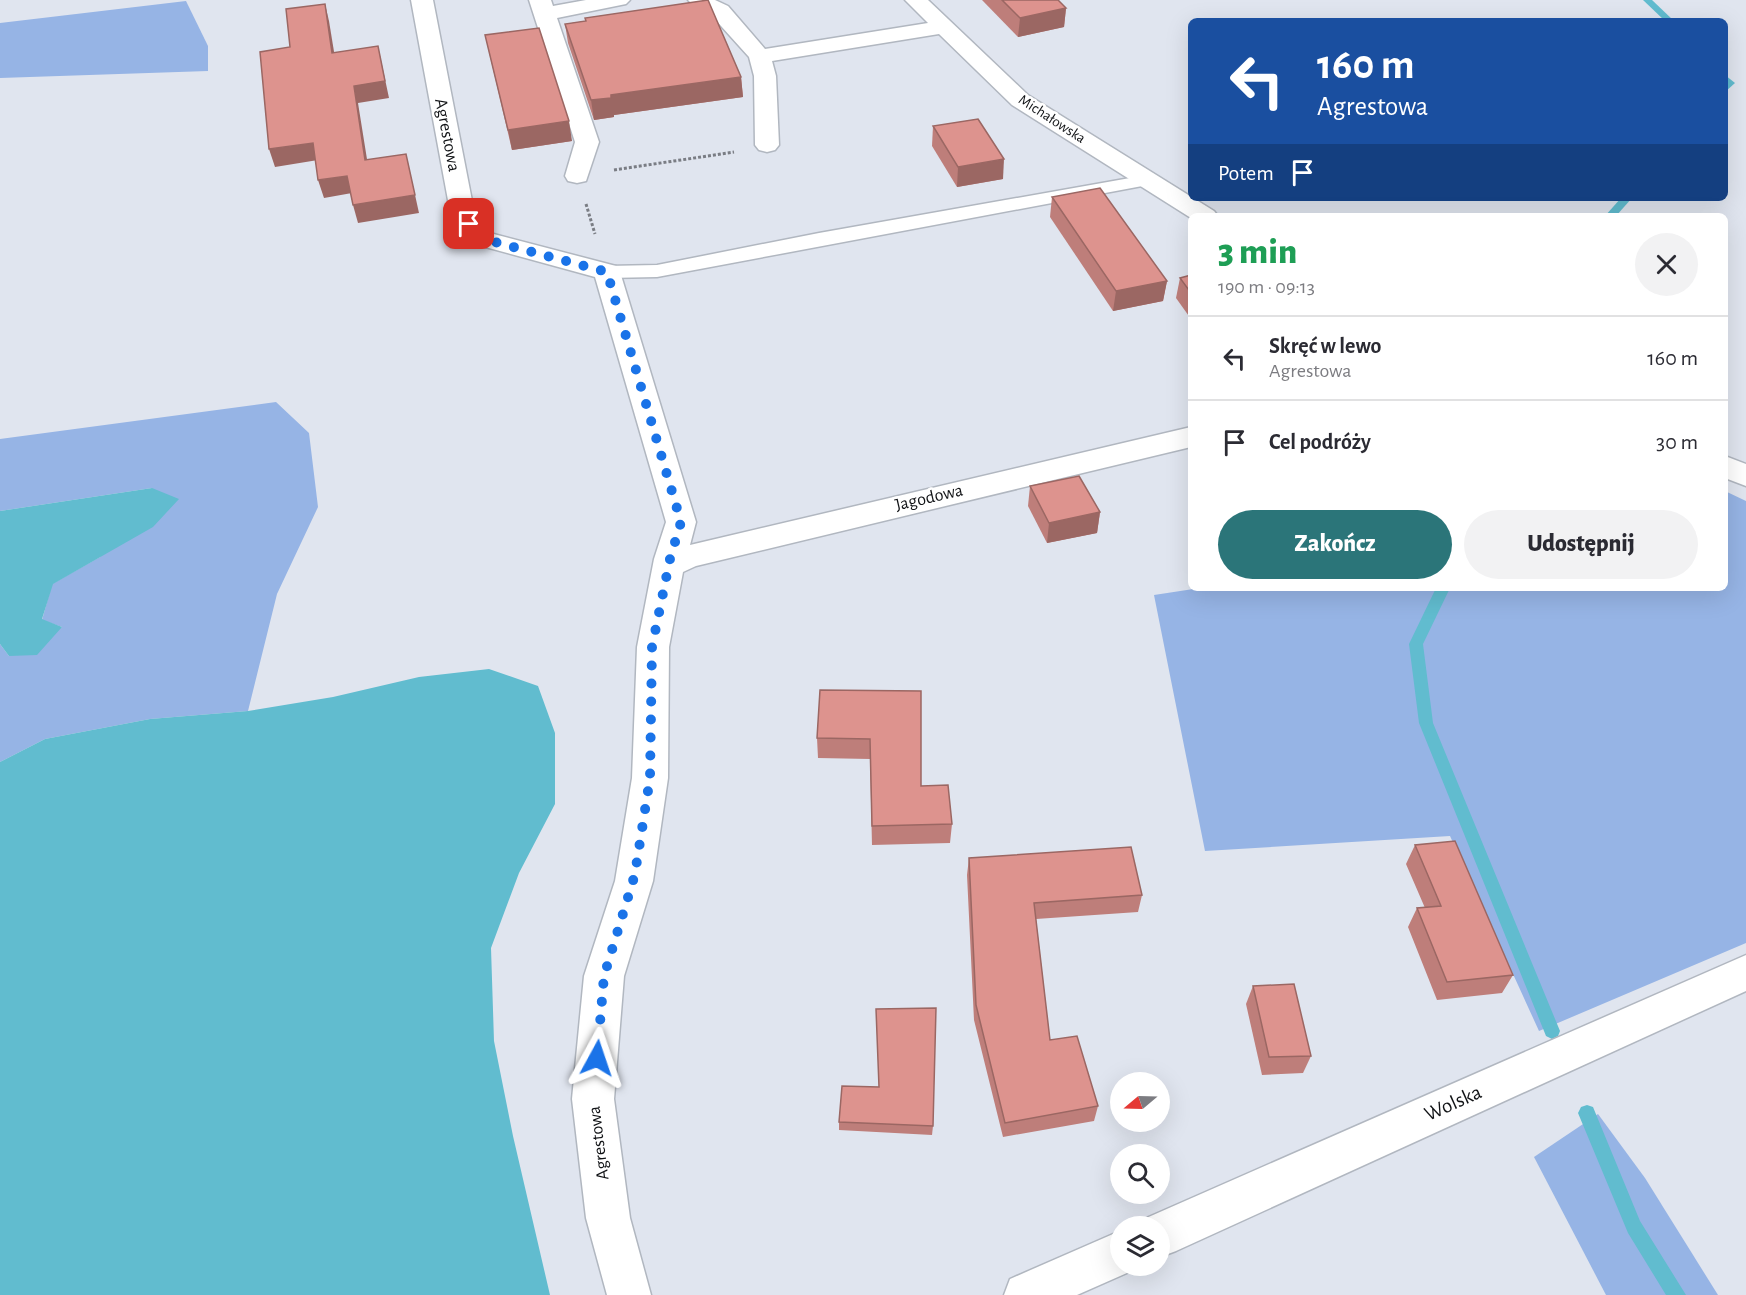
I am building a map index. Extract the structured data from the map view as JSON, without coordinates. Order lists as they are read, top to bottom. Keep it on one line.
{"streets":{"street":["Michałowska","Agrestowa","Jagodowa","Wolska"]},"crossings":[["Agrestowa","Jagodowa"]],"north":"left","page":{"turn":["160 m","Agrestowa"],"then":"Potem","heading":["3 min","190 m · 09:13"],"list":[{"name":"Skręć w lewo","note":"Agrestowa","value":"160 m"},{"name":"Cel podróży","value":"30 m"}],"buttons":["Zakończ","Udostępnij"]}}
